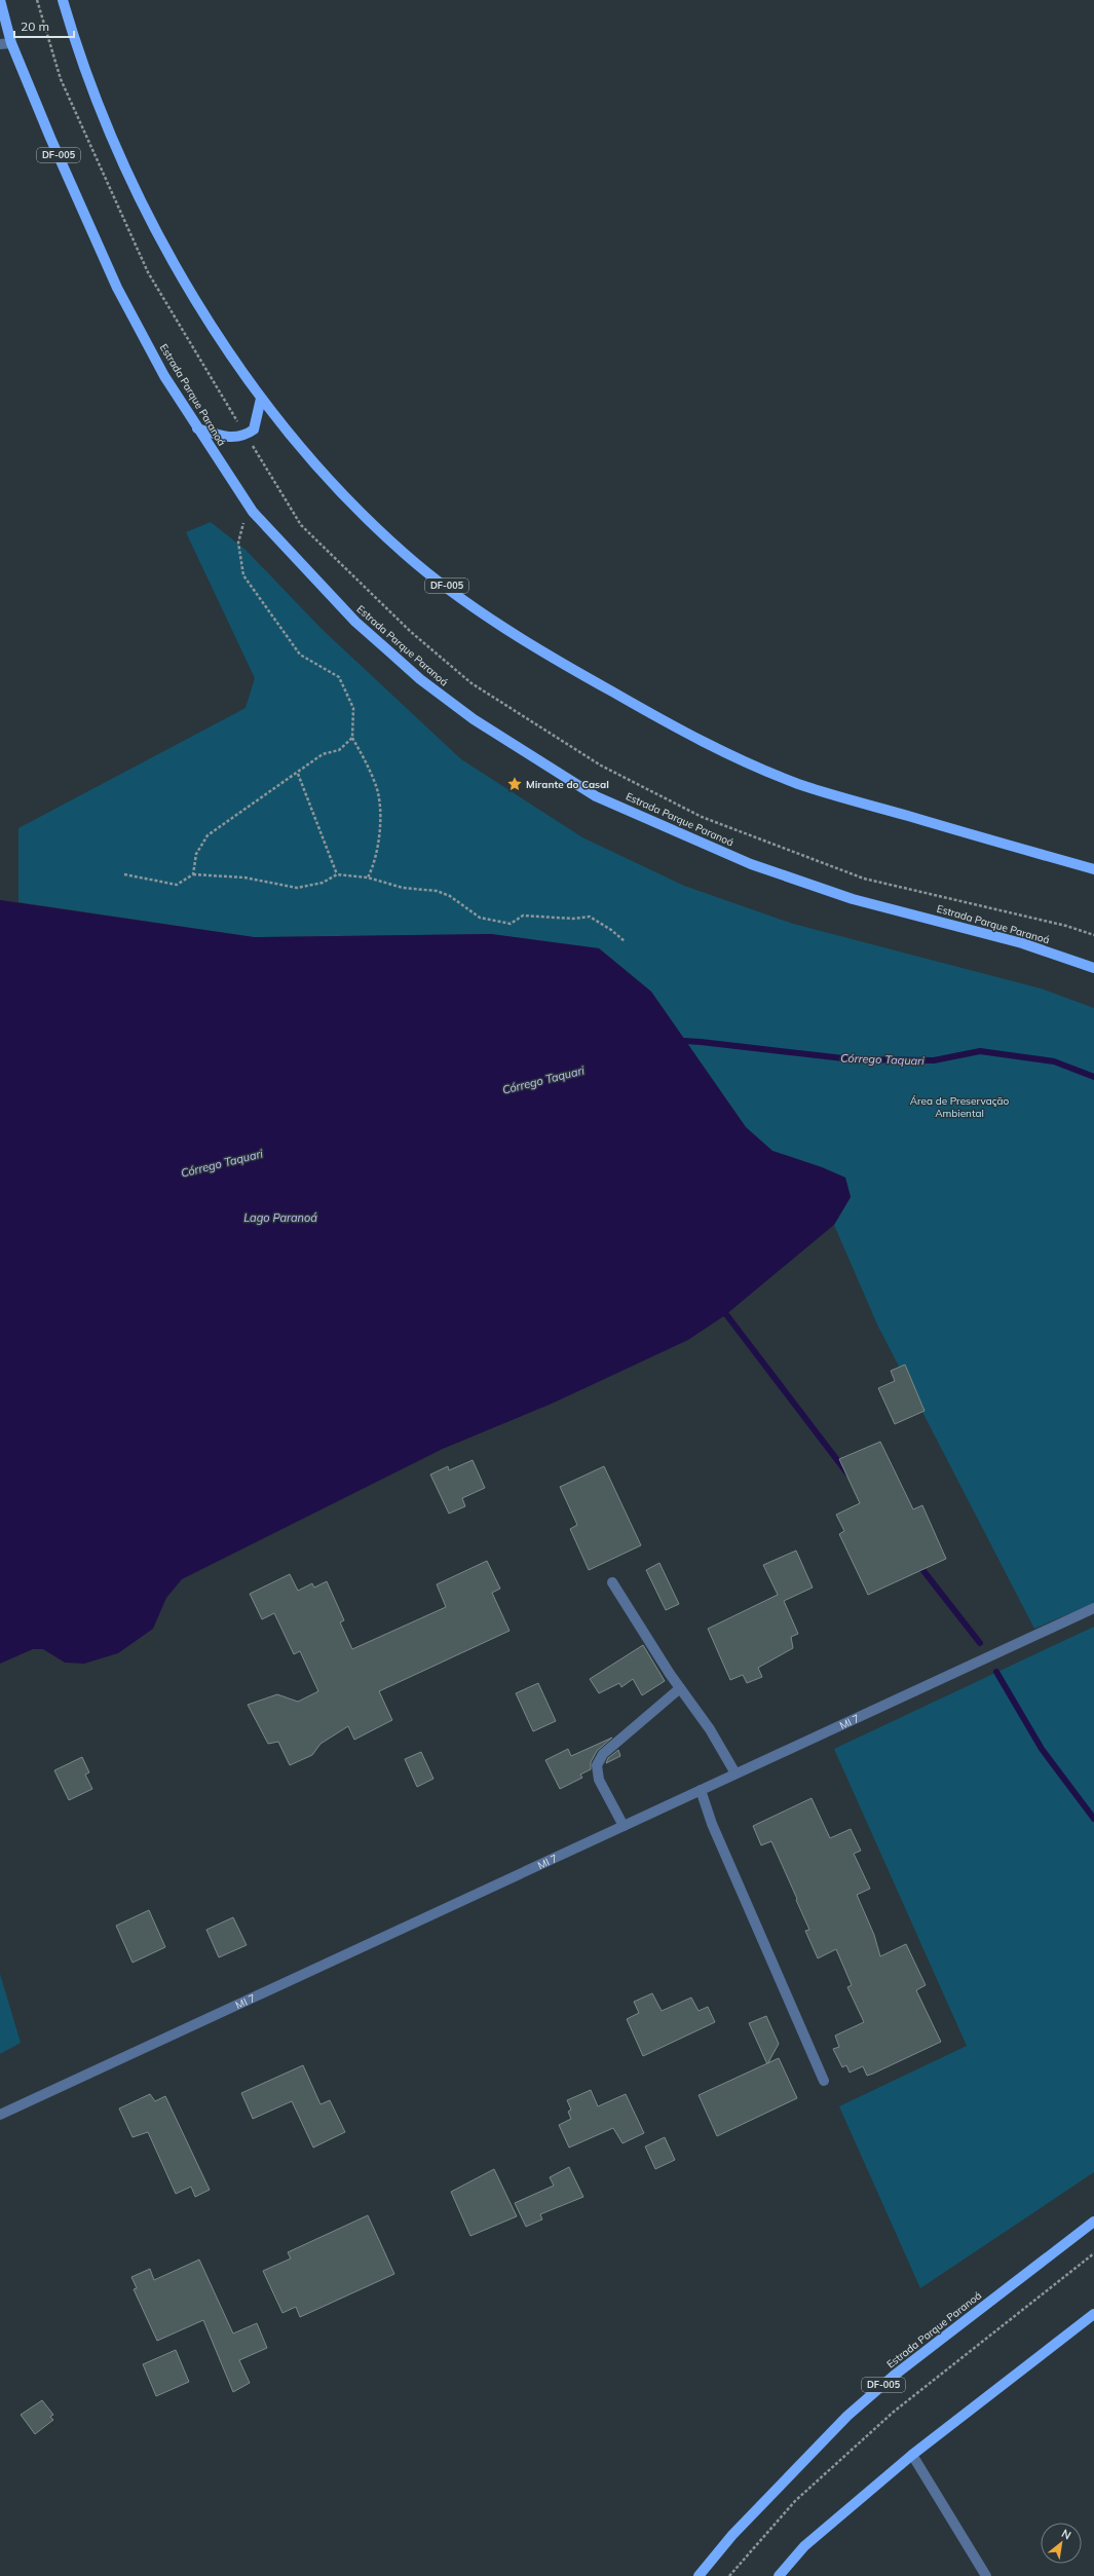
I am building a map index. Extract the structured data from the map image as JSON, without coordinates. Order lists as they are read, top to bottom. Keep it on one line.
{"streets":{"main road":["DF-005","Estrada Parque Paranoá"],"street":["MI 7"]},"water":["Córrego Taquari","Lago Paranoá"],"parks":["Área de Preservação Ambiental"],"places":{"place":["Mirante do Casal"]},"scale_bar":"20 m","north":"top right"}
